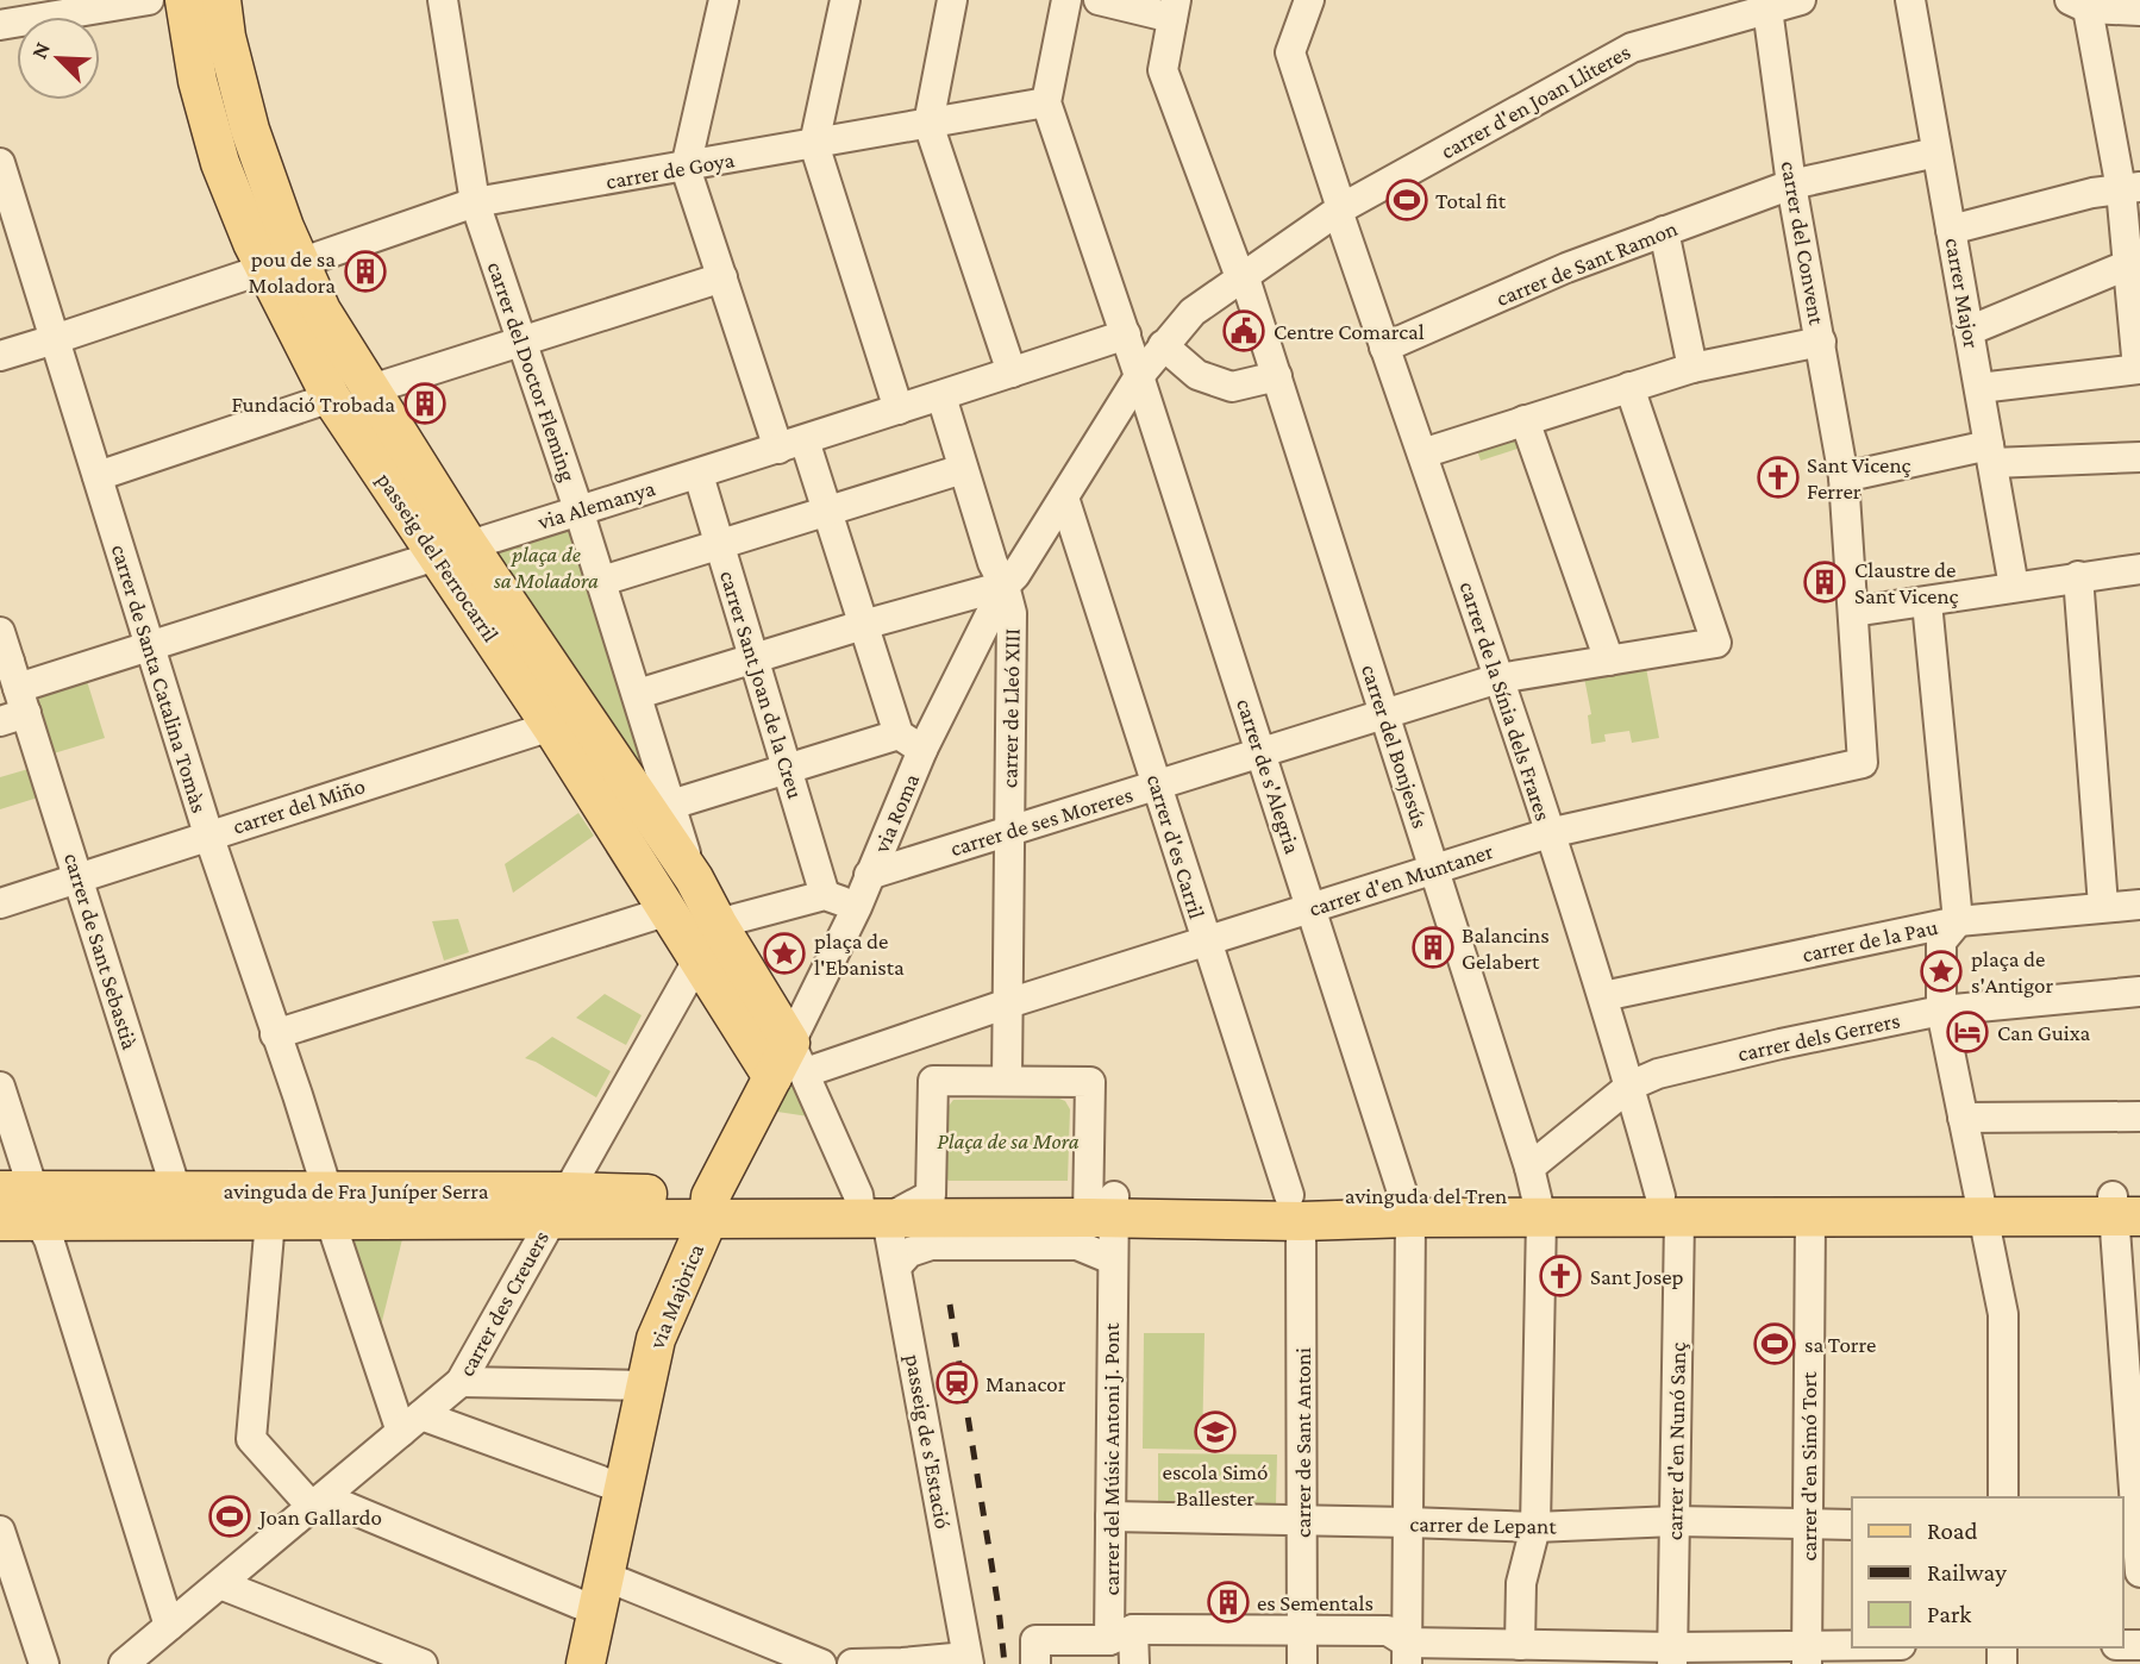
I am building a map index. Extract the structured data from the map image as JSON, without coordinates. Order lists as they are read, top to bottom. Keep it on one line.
{"streets":{"main road":["passeig del Ferrocarril","avinguda de Fra Juníper Serra","avinguda del Tren","via Majòrica"],"street":["carrer d'en Joan Lliteres","carrer de Goya","carrer del Convent","carrer de Sant Ramon","carrer Major","carrer del Doctor Fleming","via Alemanya","carrer de Santa Catalina Tomàs","carrer Sant Joan de la Creu","carrer de la Sínia dels Frares","carrer de Lleó XIII","carrer del Bonjesús","carrer de s'Alegria","carrer del Miño","via Roma","carrer de ses Moreres","carrer d'es Carril","carrer d'en Muntaner","carrer de la Pau","carrer de Sant Sebastià","carrer dels Gerrers","carrer des Creuers","passeig de s'Estació","carrer d'en Nunó Sanç","carrer de Sant Antoni","carrer del Músic Antoni J. Pont","carrer d'en Simó Tort","carrer de Lepant"]},"crossings":[["carrer d'en Joan Lliteres","carrer del Convent"],["carrer d'en Joan Lliteres","carrer de la Sínia dels Frares"],["carrer d'en Joan Lliteres","carrer del Bonjesús"],["carrer d'en Joan Lliteres","carrer de s'Alegria"],["carrer d'en Joan Lliteres","via Roma"],["carrer d'en Joan Lliteres","carrer d'es Carril"],["carrer de Goya","carrer del Doctor Fleming"],["carrer de Goya","passeig del Ferrocarril"],["carrer de Goya","carrer de Santa Catalina Tomàs"],["carrer de Goya","carrer de s'Alegria"],["carrer del Convent","carrer de Sant Ramon"],["carrer del Convent","carrer d'en Muntaner"],["carrer de Sant Ramon","carrer Major"],["carrer de Sant Ramon","carrer de la Sínia dels Frares"],["carrer del Doctor Fleming","via Alemanya"],["carrer del Doctor Fleming","passeig del Ferrocarril"],["via Alemanya","passeig del Ferrocarril"],["via Alemanya","carrer de Santa Catalina Tomàs"],["via Alemanya","carrer Sant Joan de la Creu"],["via Alemanya","carrer de Lleó XIII"],["via Alemanya","carrer de s'Alegria"],["via Alemanya","carrer de Sant Sebastià"],["passeig del Ferrocarril","carrer del Miño"],["passeig del Ferrocarril","via Roma"],["passeig del Ferrocarril","carrer d'en Muntaner"],["passeig del Ferrocarril","via Majòrica"],["passeig del Ferrocarril","carrer des Creuers"],["passeig del Ferrocarril","passeig de s'Estació"],["carrer de Santa Catalina Tomàs","carrer del Miño"],["carrer de Santa Catalina Tomàs","avinguda de Fra Juníper Serra"],["carrer de Santa Catalina Tomàs","carrer des Creuers"],["carrer de la Sínia dels Frares","carrer de ses Moreres"],["carrer de la Sínia dels Frares","carrer d'en Muntaner"],["carrer de la Sínia dels Frares","carrer de la Pau"],["carrer de la Sínia dels Frares","carrer dels Gerrers"],["carrer de la Sínia dels Frares","avinguda del Tren"],["carrer de la Sínia dels Frares","carrer d'en Nunó Sanç"],["carrer de Lleó XIII","via Roma"],["carrer de Lleó XIII","carrer de ses Moreres"],["carrer de Lleó XIII","carrer d'en Muntaner"],["carrer del Bonjesús","carrer de ses Moreres"],["carrer del Bonjesús","carrer d'en Muntaner"],["carrer del Bonjesús","carrer dels Gerrers"],["carrer del Bonjesús","avinguda del Tren"],["carrer del Bonjesús","carrer de Lepant"],["carrer de s'Alegria","carrer de ses Moreres"],["carrer de s'Alegria","carrer d'en Muntaner"],["carrer de s'Alegria","avinguda del Tren"],["carrer de s'Alegria","carrer de Lepant"],["carrer del Miño","carrer de Sant Sebastià"],["via Roma","carrer de ses Moreres"],["via Roma","carrer d'es Carril"],["via Roma","carrer d'en Muntaner"],["via Roma","via Majòrica"],["via Roma","passeig de s'Estació"],["carrer de ses Moreres","carrer d'es Carril"],["carrer d'es Carril","carrer d'en Muntaner"],["carrer d'es Carril","avinguda del Tren"],["carrer d'es Carril","carrer de Sant Antoni"],["carrer d'en Muntaner","via Majòrica"],["carrer d'en Muntaner","passeig de s'Estació"],["carrer de Sant Sebastià","avinguda de Fra Juníper Serra"],["carrer dels Gerrers","avinguda del Tren"],["avinguda de Fra Juníper Serra","avinguda del Tren"],["avinguda de Fra Juníper Serra","via Majòrica"],["avinguda de Fra Juníper Serra","carrer des Creuers"],["avinguda de Fra Juníper Serra","passeig de s'Estació"],["avinguda del Tren","passeig de s'Estació"],["avinguda del Tren","carrer d'en Nunó Sanç"],["avinguda del Tren","carrer de Sant Antoni"],["avinguda del Tren","carrer del Músic Antoni J. Pont"],["avinguda del Tren","carrer d'en Simó Tort"],["via Majòrica","passeig de s'Estació"],["carrer d'en Nunó Sanç","carrer de Lepant"],["carrer de Sant Antoni","carrer de Lepant"],["carrer del Músic Antoni J. Pont","carrer de Lepant"],["carrer d'en Simó Tort","carrer de Lepant"]],"parks":["plaça de sa Moladora","Plaça de sa Mora"],"places":{"sports":["Total fit","sa Torre","Joan Gallardo"],"building":["pou de sa Moladora","Fundació Trobada","Claustre de Sant Vicenç","Balancins Gelabert","es Sementals"],"public building":["Centre Comarcal"],"church":["Sant Vicenç Ferrer","Sant Josep"],"place":["plaça de l'Ebanista","plaça de s'Antigor"],"hotel":["Can Guixa"],"station":["Manacor"],"school or university":["escola Simó Ballester"]},"legend":["Road","Railway","Park"],"north":"top left"}
